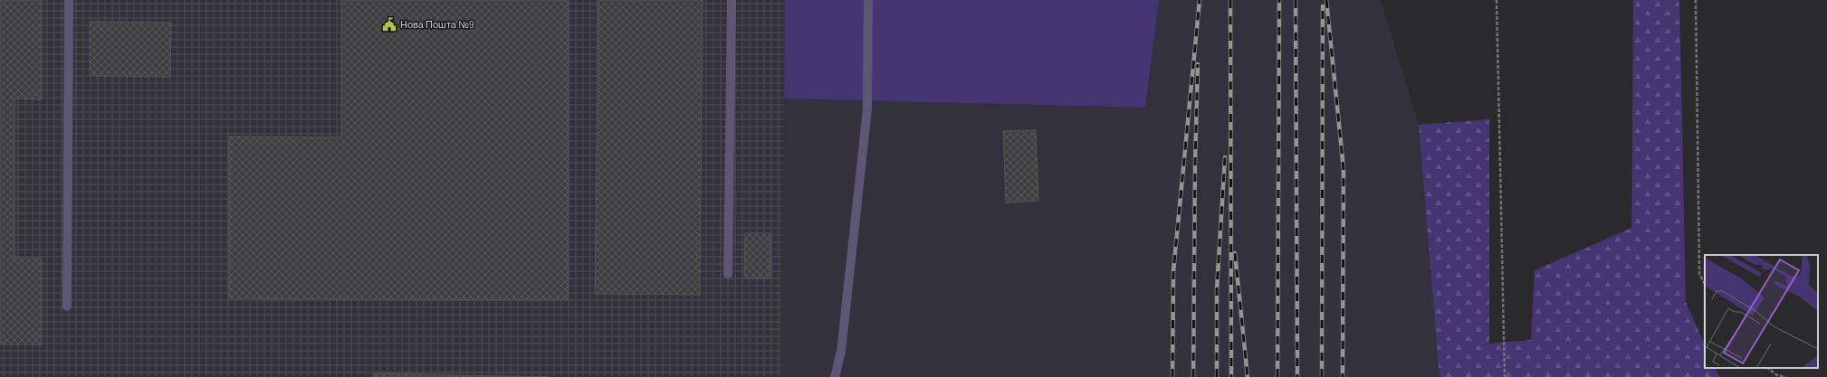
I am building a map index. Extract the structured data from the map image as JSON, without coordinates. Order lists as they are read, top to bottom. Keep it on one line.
{"places":{"public building":["Нова Пошта №9"]}}
